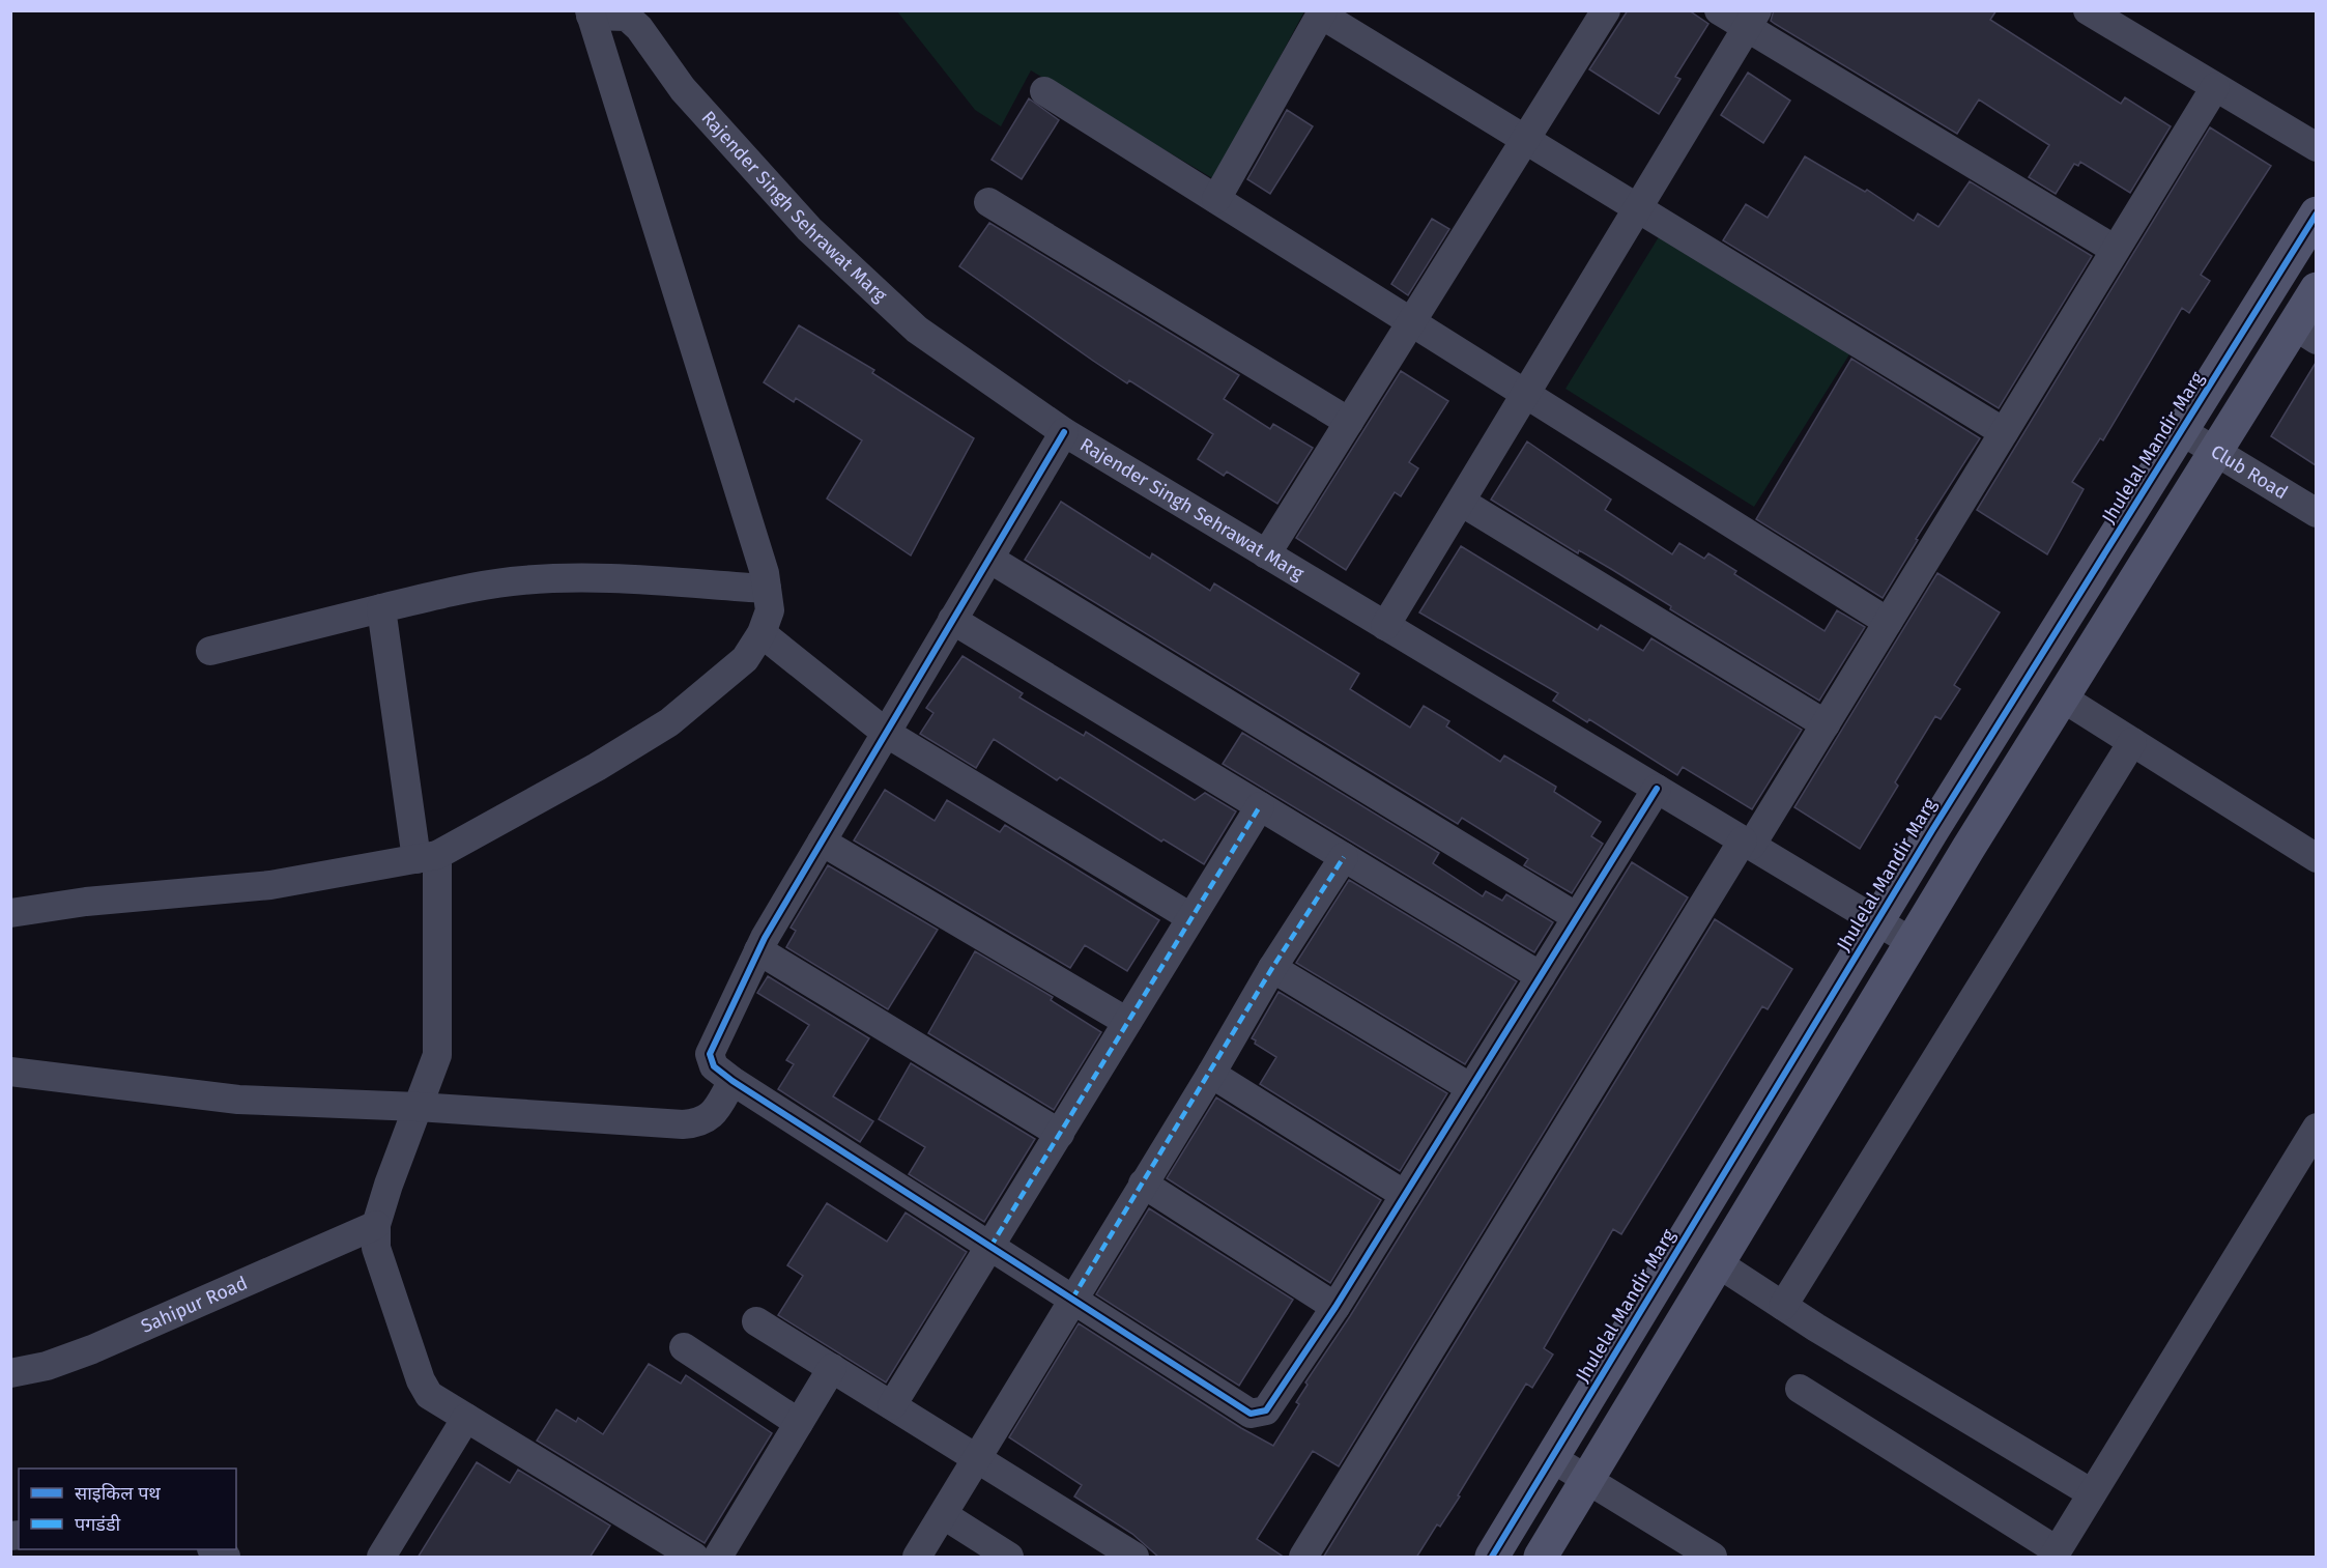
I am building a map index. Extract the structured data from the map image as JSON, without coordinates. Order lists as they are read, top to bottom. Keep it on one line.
{"streets":{"street":["Rajender Singh Sehrawat Marg","Jhulelal Mandir Marg","Club Road","Sahipur Road"]},"crossings":[["Rajender Singh Sehrawat Marg","Jhulelal Mandir Marg"],["Jhulelal Mandir Marg","Club Road"]],"legend":["साइकिल पथ","पगडंडी"]}
